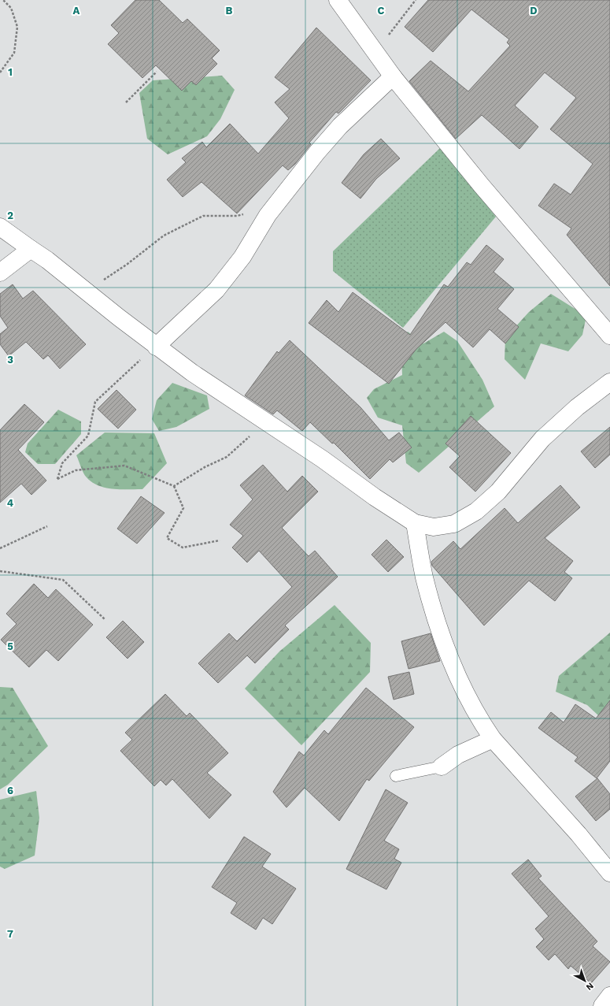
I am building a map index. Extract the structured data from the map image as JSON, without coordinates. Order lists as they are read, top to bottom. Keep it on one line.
{"north":"bottom right","grid":{"columns":["A","B","C","D"],"rows":["1","2","3","4","5","6","7"]}}
